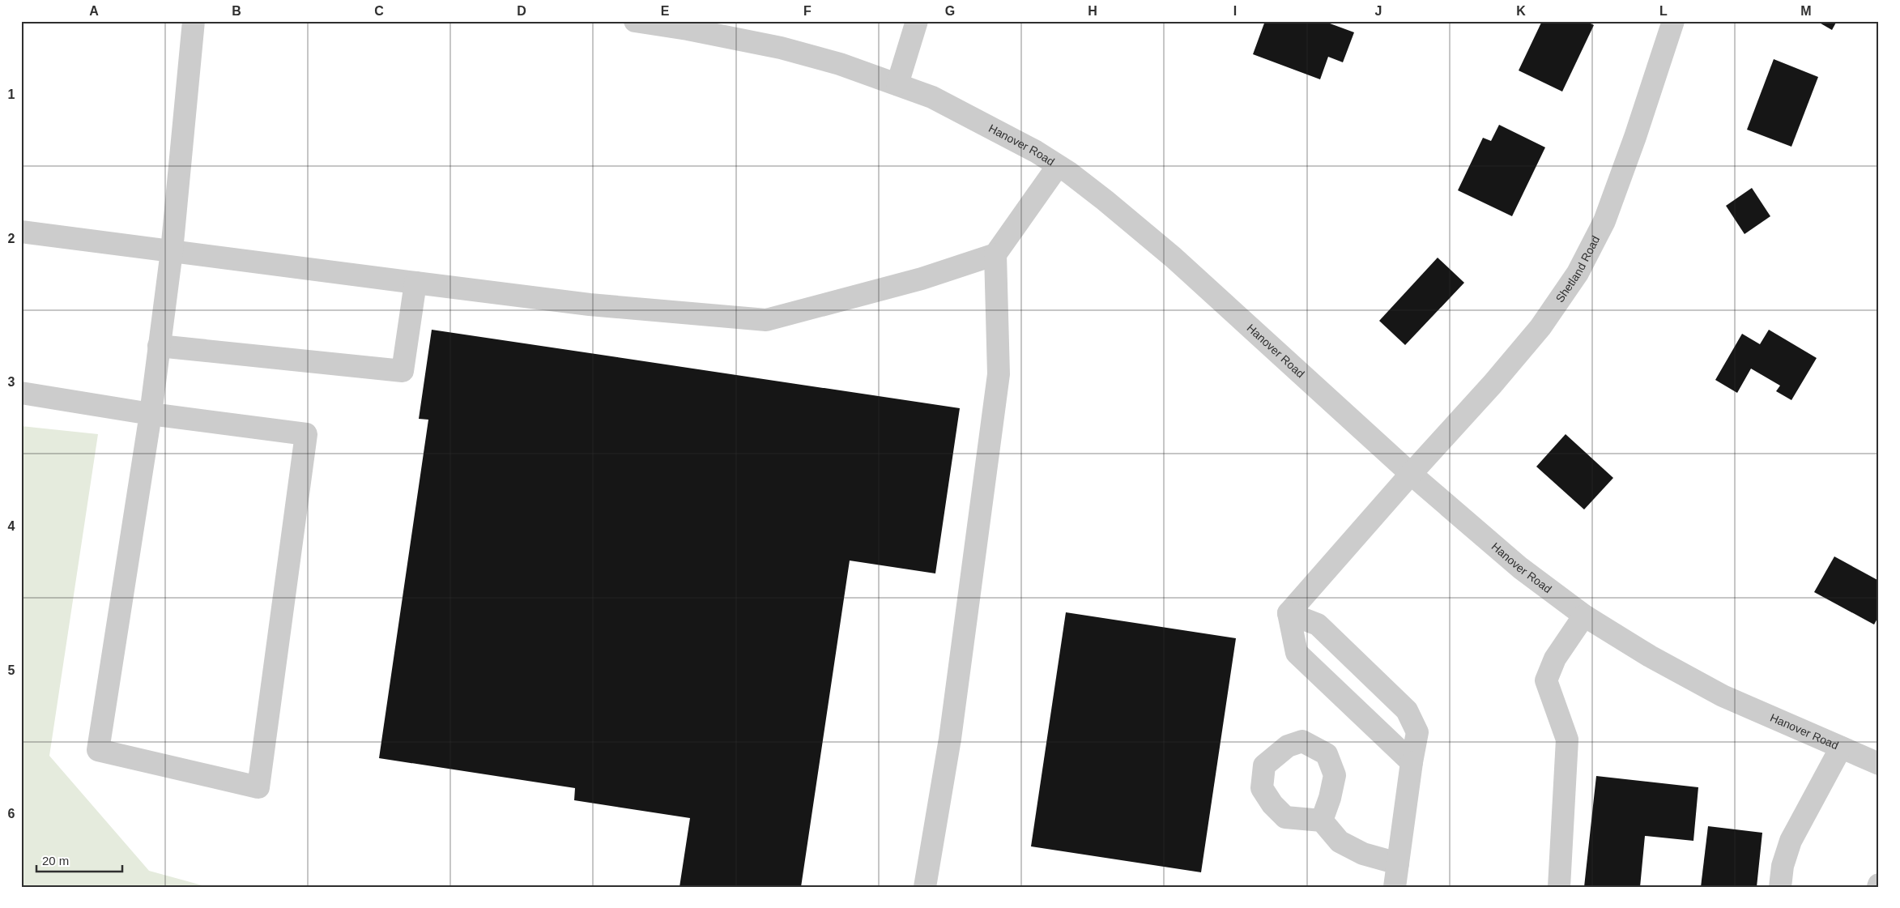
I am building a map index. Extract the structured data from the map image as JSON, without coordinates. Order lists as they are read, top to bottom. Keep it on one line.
{"streets":{"street":["Hanover Road","Shetland Road"]},"crossings":[["Hanover Road","Shetland Road"]],"scale_bar":"20 m","grid":{"columns":["A","B","C","D","E","F","G","H","I","J","K","L","M"],"rows":["1","2","3","4","5","6"]}}
